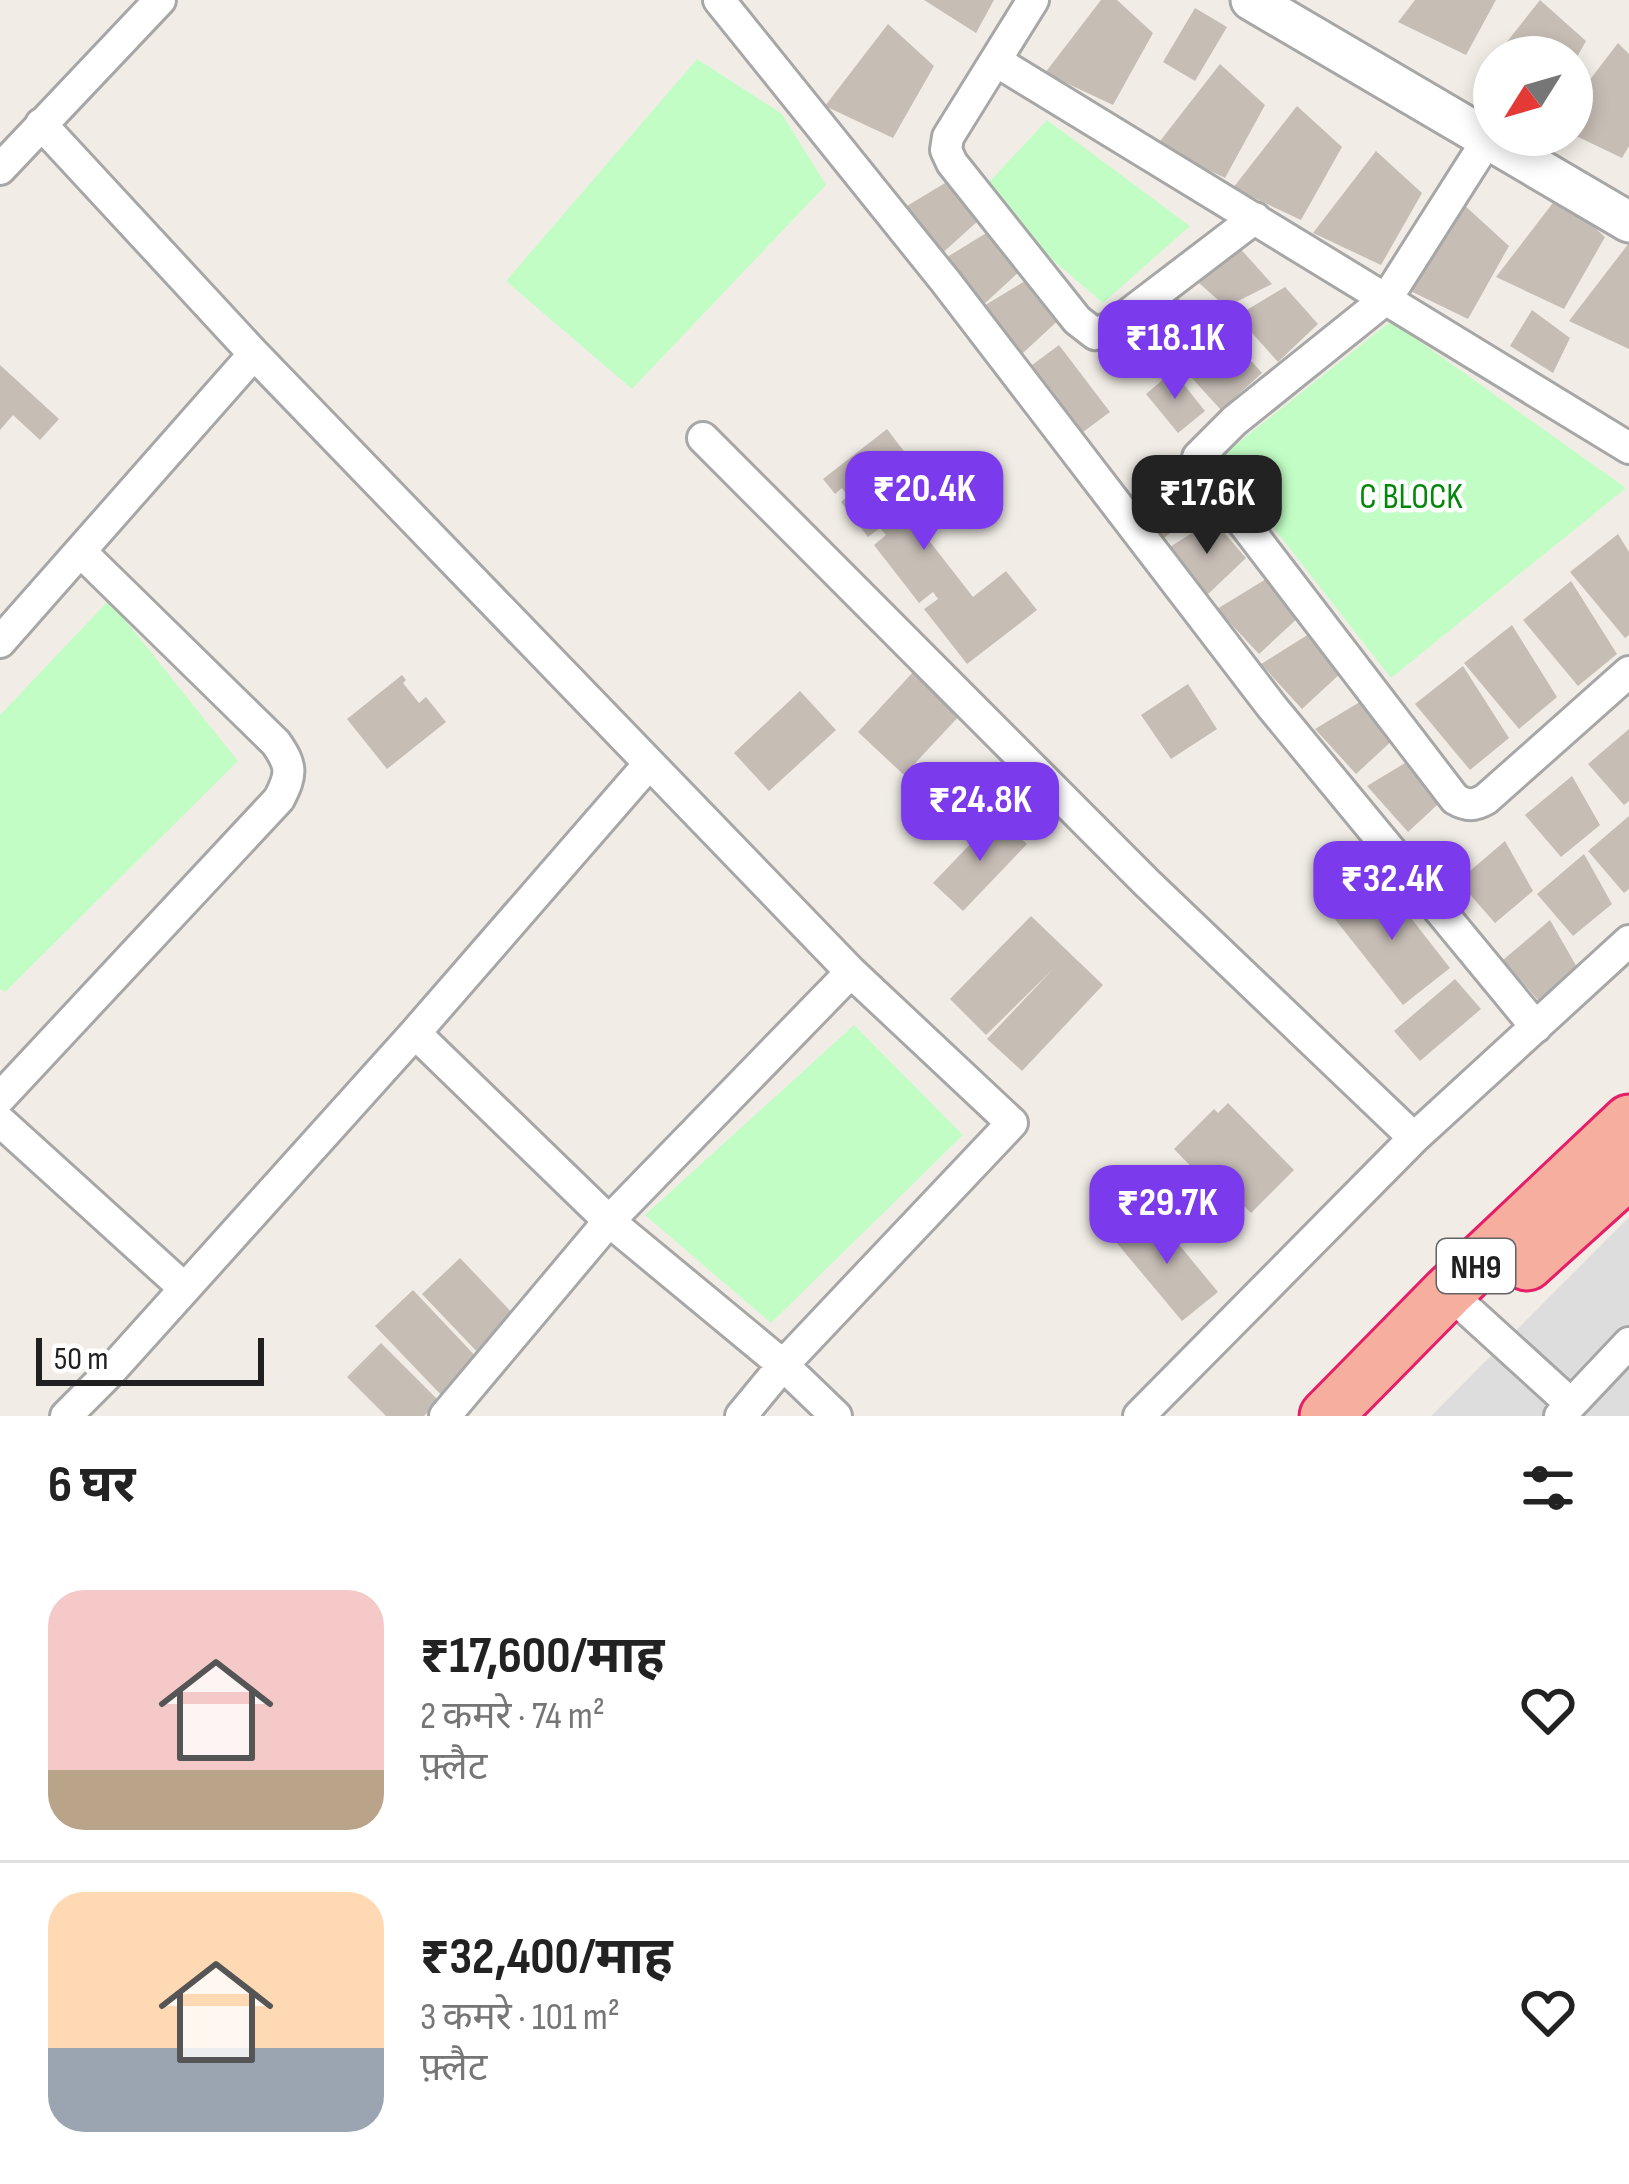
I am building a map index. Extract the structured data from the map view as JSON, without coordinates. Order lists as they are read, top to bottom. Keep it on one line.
{"streets":{"highway":["NH9"]},"parks":["C BLOCK"],"scale_bar":"50 m","north":"bottom left","page":{"price":["₹18.1K","₹20.4K","₹17.6K","₹24.8K","₹32.4K","₹29.7K"],"scale":"50 m","heading":"6 घर","list":[{"name":"₹17,600/माह","note":"2 कमरे · 74 m² · फ़्लैट"},{"name":"₹32,400/माह","note":"3 कमरे · 101 m² · फ़्लैट"}]}}
